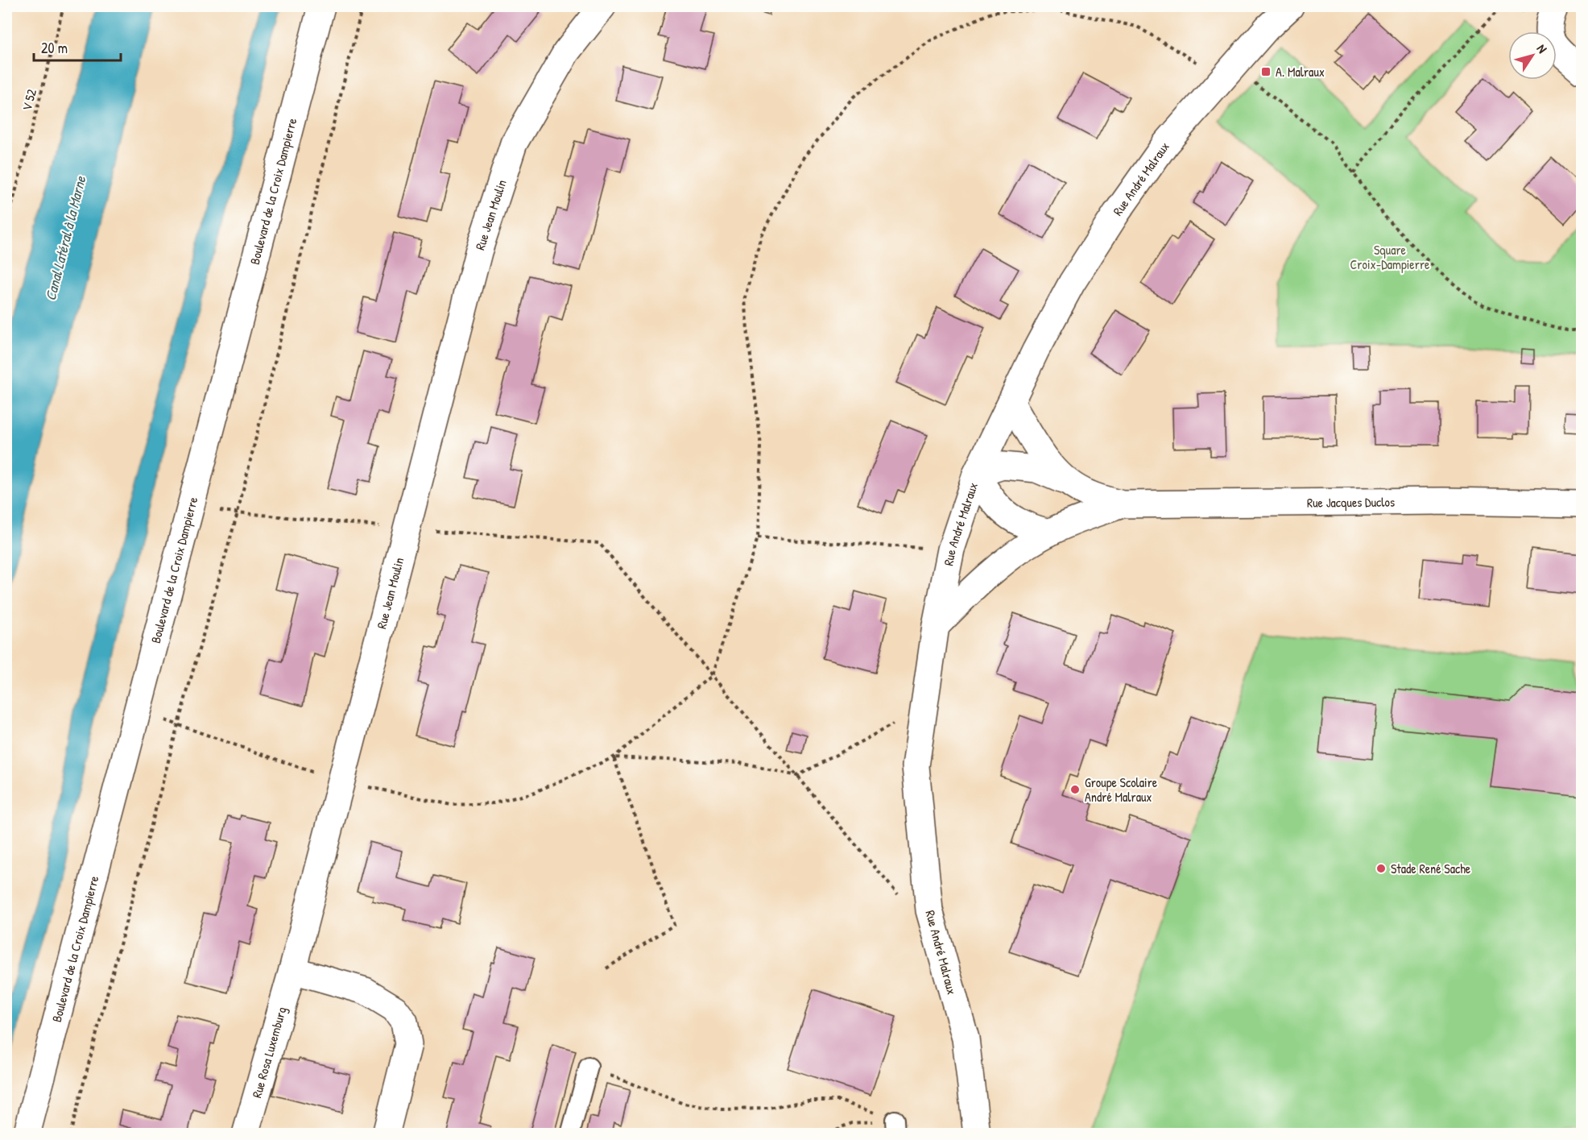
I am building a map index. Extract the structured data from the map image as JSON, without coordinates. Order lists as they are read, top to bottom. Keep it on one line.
{"streets":{"street":["Rue André Malraux","Boulevard de la Croix Dampierre","Rue Jean Moulin","Rue Jacques Duclos","Rue Rosa Luxemburg"],"path":["V 52"]},"crossings":[["Rue André Malraux","Rue Jacques Duclos"],["Rue Jean Moulin","Rue Rosa Luxemburg"]],"water":["Canal Latéral à la Marne"],"parks":["Square Croix-Dampierre"],"places":{"transit":["A. Malraux"],"other":["Groupe Scolaire André Malraux","Stade René Sache"]},"scale_bar":"20 m","north":"top right"}
